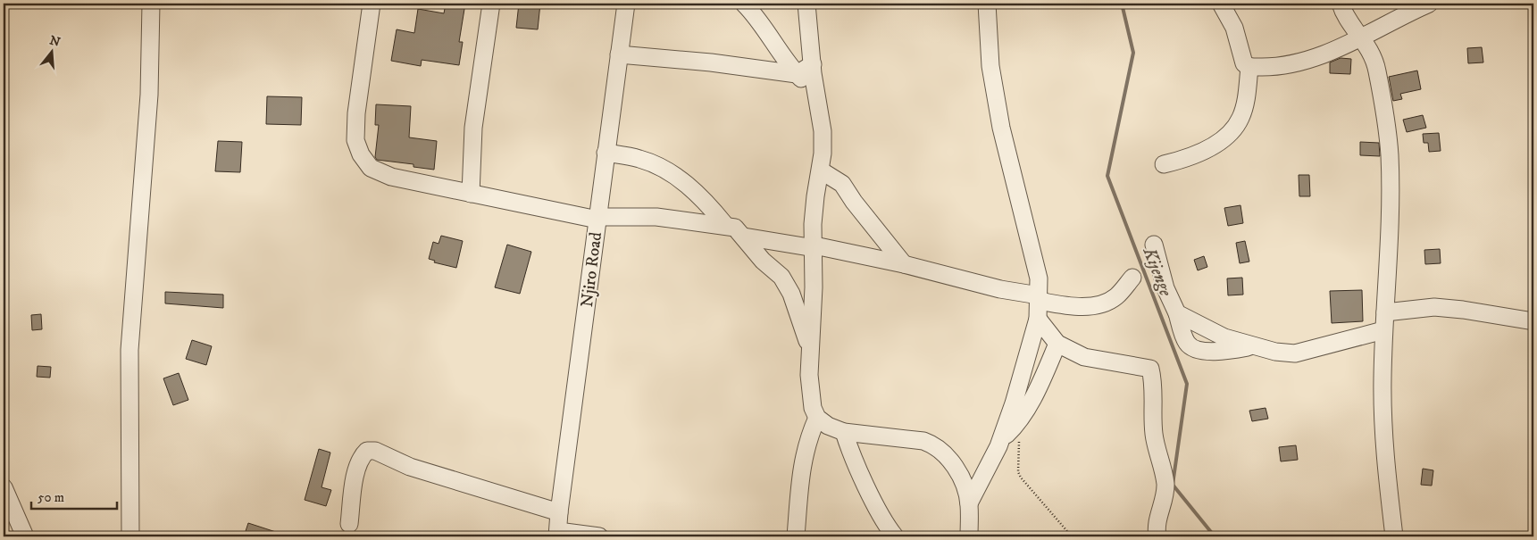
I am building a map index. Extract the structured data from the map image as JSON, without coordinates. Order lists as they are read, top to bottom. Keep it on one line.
{"streets":{"street":["Njiro Road"]},"water":["Kijenge"],"scale_bar":"50 m","north":"top"}
